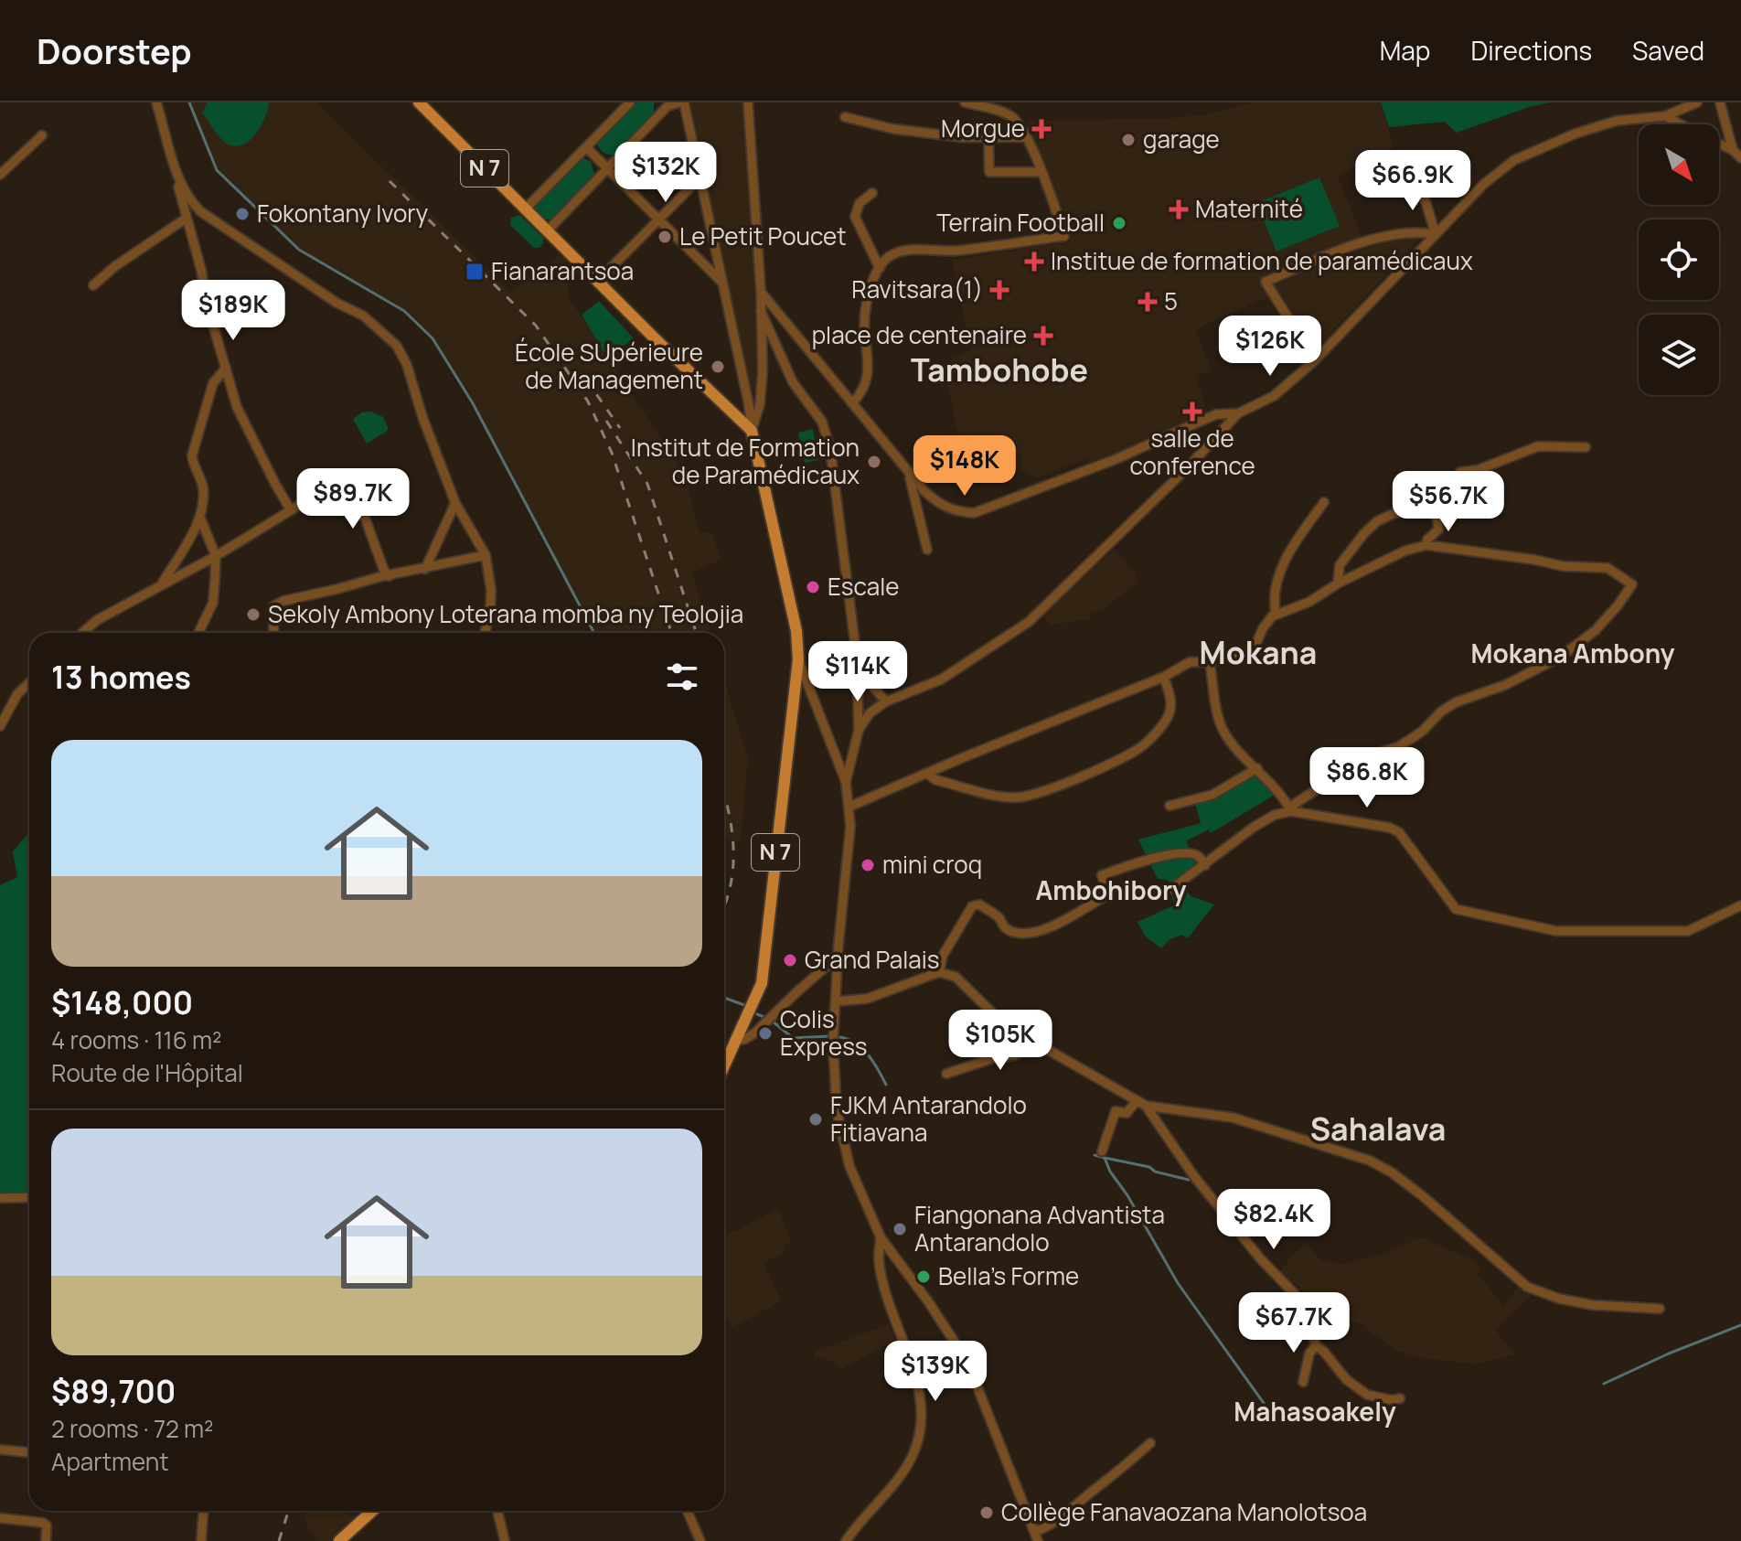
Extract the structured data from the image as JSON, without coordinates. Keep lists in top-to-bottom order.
{
  "streets": {
    "main road": ["N 7"]
  },
  "districts": [
    "Tambohobe",
    "Mokana",
    "Mokana Ambony",
    "Ambohibory",
    "Sahalava",
    "Mahasoakely"
  ],
  "places": {
    "health": [
      "Morgue",
      "Maternité",
      "Institue de formation de paramédicaux",
      "Ravitsara(1)",
      "5",
      "place de centenaire",
      "salle de conference"
    ],
    "other": [
      "garage",
      "Fokontany Ivory",
      "Terrain Football",
      "Le Petit Poucet",
      "École SUpérieure de Management",
      "Institut de Formation de Paramédicaux",
      "Escale",
      "Sekoly Ambony Loterana momba ny Teolojia",
      "mini croq",
      "Grand Palais",
      "Colis Express",
      "FJKM Antarandolo Fitiavana",
      "Fiangonana Advantista Antarandolo",
      "Bella's Forme",
      "Collège Fanavaozana Manolotsoa"
    ],
    "transit": ["Fianarantsoa"]
  },
  "north": "bottom right",
  "page": {
    "header": "Doorstep",
    "nav": ["Map", "Directions", "Saved"],
    "price": [
      "$132K",
      "$66.9K",
      "$189K",
      "$126K",
      "$148K",
      "$89.7K",
      "$56.7K",
      "$114K",
      "$86.8K",
      "$105K",
      "$82.4K",
      "$67.7K",
      "$139K"
    ],
    "heading": "13 homes",
    "list": [
      {
        "name": "$148,000",
        "note": "4 rooms · 116 m² · Route de l'Hôpital"
      },
      {
        "name": "$89,700",
        "note": "2 rooms · 72 m² · Apartment"
      }
    ]
  }
}
